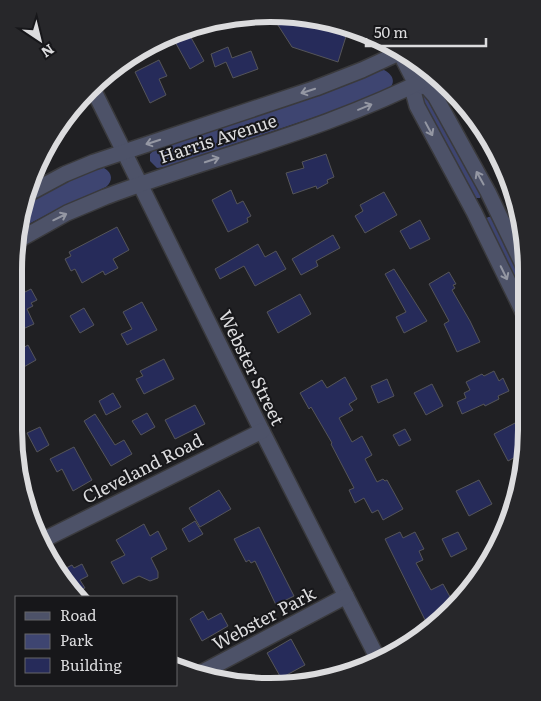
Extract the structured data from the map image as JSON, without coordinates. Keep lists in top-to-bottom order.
{
  "streets": {
    "street": [
      "Harris Avenue",
      "Webster Street",
      "Cleveland Road",
      "Webster Park"
    ]
  },
  "crossings": [
    ["Harris Avenue", "Webster Street"],
    ["Webster Street", "Cleveland Road"],
    ["Webster Street", "Webster Park"]
  ],
  "legend": ["Road", "Park", "Building"],
  "scale_bar": "50 m",
  "north": "bottom right"
}
